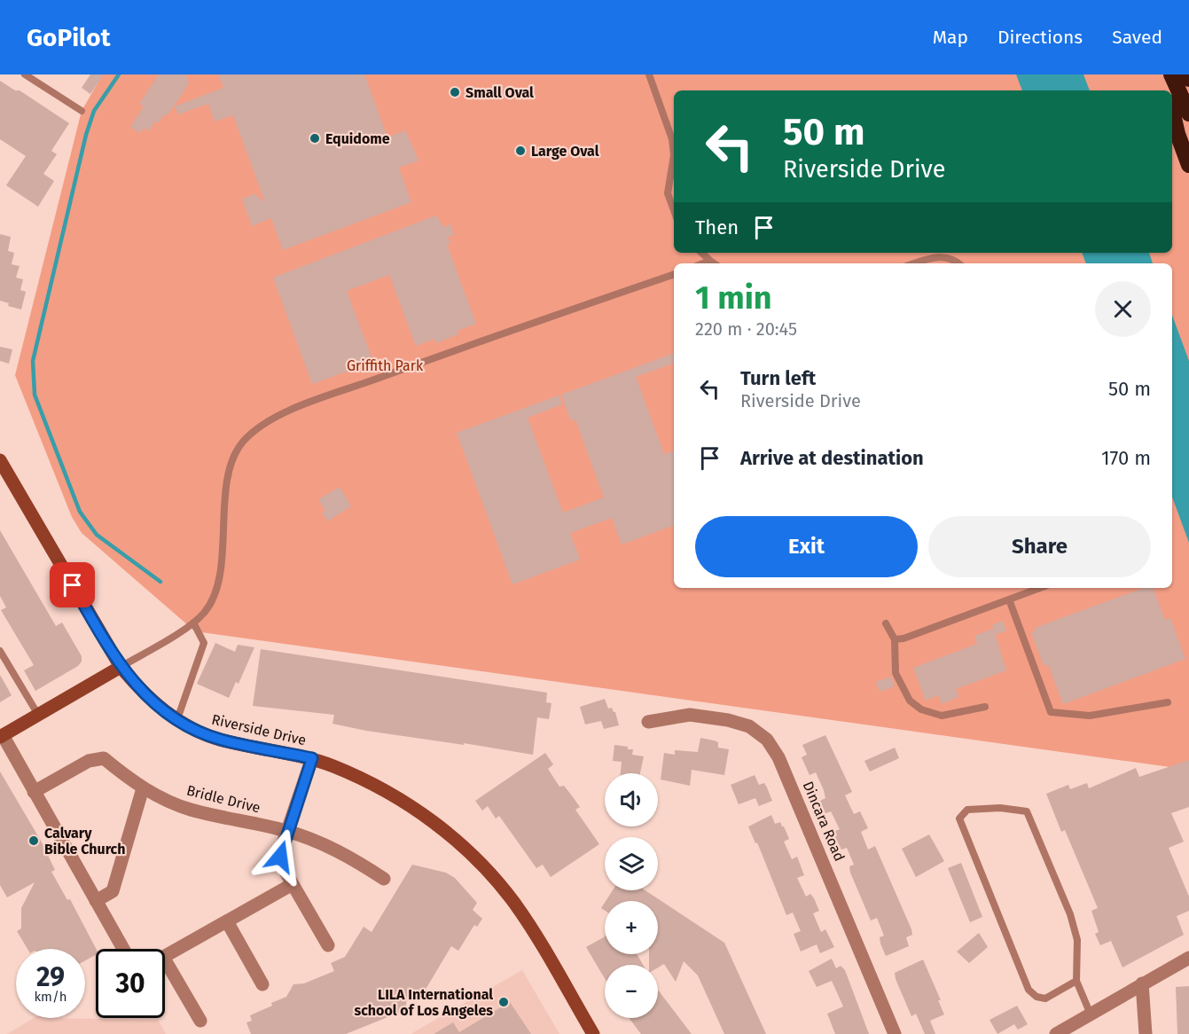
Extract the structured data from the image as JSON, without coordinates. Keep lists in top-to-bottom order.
{
  "streets": {
    "main road": ["Riverside Drive"],
    "street": ["Bridle Drive", "Dincara Road"]
  },
  "parks": ["Griffith Park"],
  "places": [
    "Small Oval",
    "Equidome",
    "Large Oval",
    "Calvary Bible Church",
    "LILA International school of Los Angeles"
  ],
  "page": {
    "header": "GoPilot",
    "nav": ["Map", "Directions", "Saved"],
    "turn": ["50 m", "Riverside Drive"],
    "then": "Then",
    "heading": ["1 min", "220 m · 20:45"],
    "list": [
      {
        "name": "Turn left",
        "note": "Riverside Drive",
        "value": "50 m"
      },
      {
        "name": "Arrive at destination",
        "value": "170 m"
      }
    ],
    "buttons": ["Exit", "Share"],
    "map_buttons": ["+", "−"],
    "speed": "29 km/h",
    "limit": "30"
  }
}
